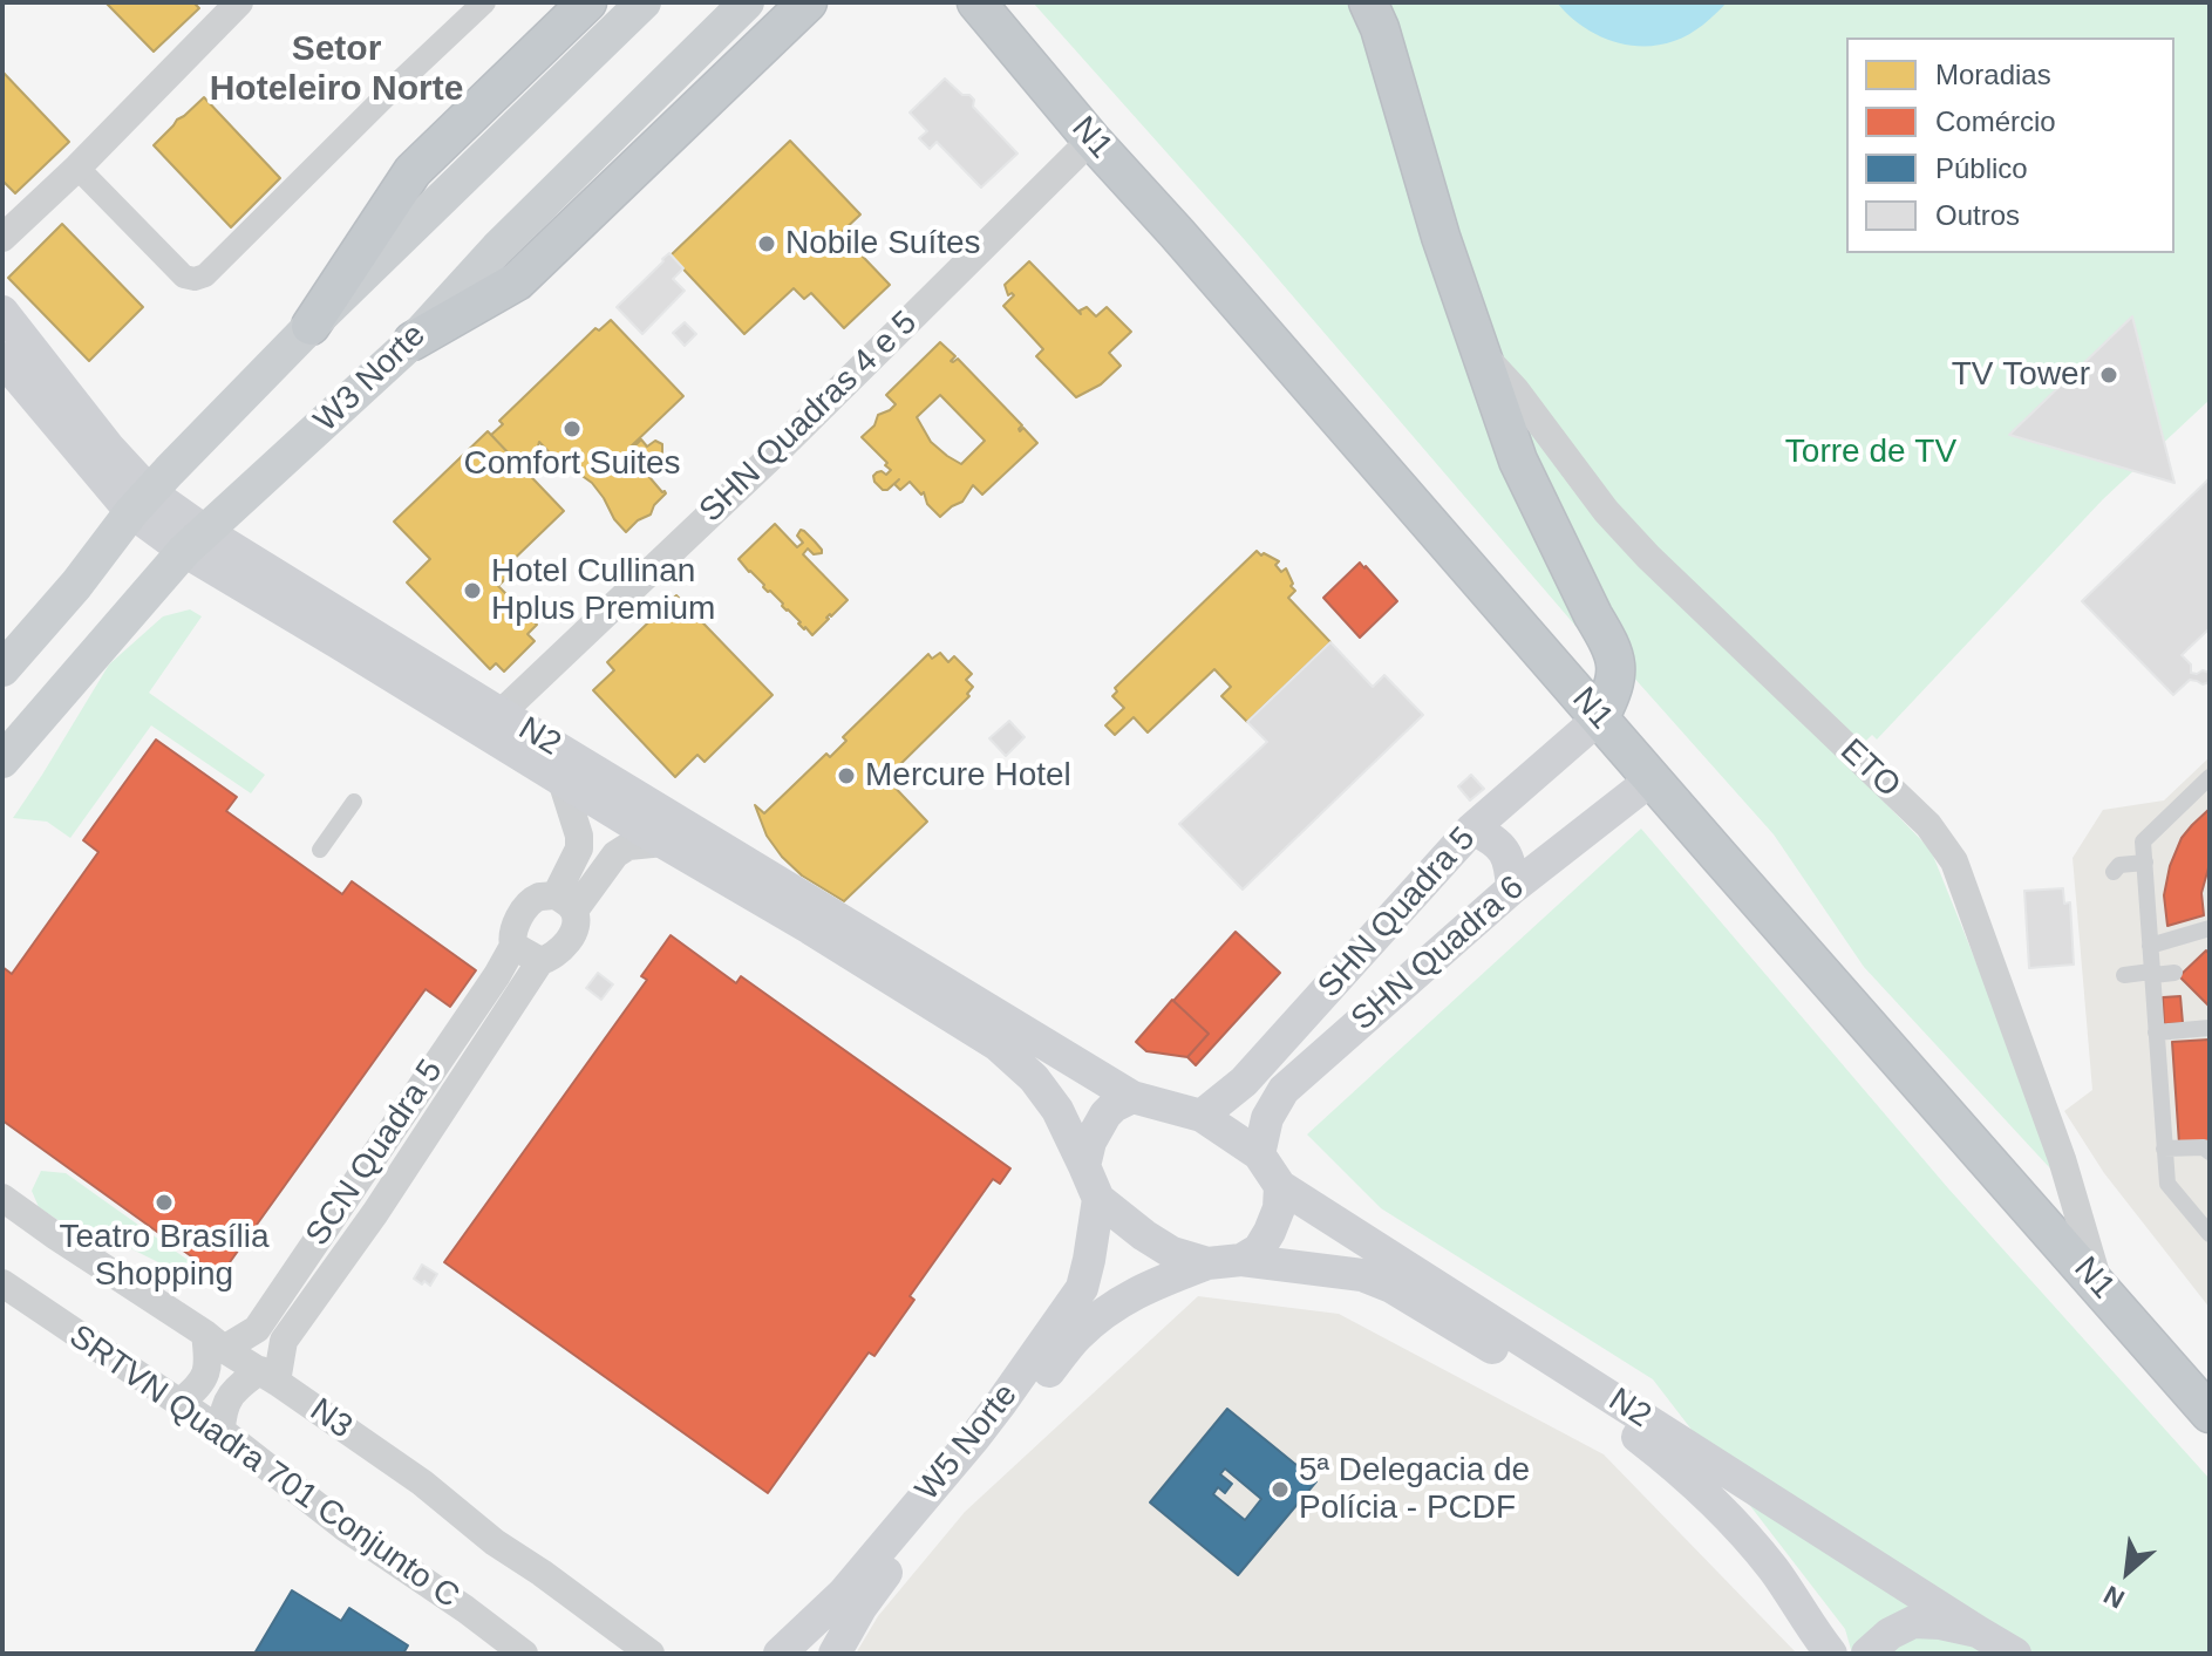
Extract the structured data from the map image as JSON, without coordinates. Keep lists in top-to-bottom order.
{
  "streets": {
    "highway": ["N1"],
    "main road": [
      "W3 Norte",
      "N2",
      "SHN Quadra 5",
      "SHN Quadra 6",
      "W5 Norte"
    ],
    "street": [
      "SHN Quadras 4 e 5",
      "ETO",
      "SCN Quadra 5",
      "N3",
      "SRTVN Quadra 701 Conjunto C"
    ]
  },
  "crossings": [
    ["N1", "SHN Quadras 4 e 5"],
    ["N1", "ETO"],
    ["N1", "SHN Quadra 5"],
    ["N1", "SHN Quadra 6"],
    ["W3 Norte", "N2"],
    ["SHN Quadras 4 e 5", "N2"],
    ["N2", "SHN Quadra 5"],
    ["N2", "SHN Quadra 6"],
    ["N2", "W5 Norte"],
    ["SHN Quadra 5", "SHN Quadra 6"],
    ["SHN Quadra 5", "W5 Norte"],
    ["SHN Quadra 6", "W5 Norte"],
    ["SCN Quadra 5", "N3"]
  ],
  "districts": ["Setor Hoteleiro Norte"],
  "parks": ["Torre de TV"],
  "places": [
    "Nobile Suítes",
    "TV Tower",
    "Comfort Suites",
    "Hotel Cullinan Hplus Premium",
    "Mercure Hotel",
    "Teatro Brasília Shopping",
    "5ª Delegacia de Polícia - PCDF"
  ],
  "legend": [
    "Moradias",
    "Comércio",
    "Público",
    "Outros"
  ],
  "north": "bottom left"
}
